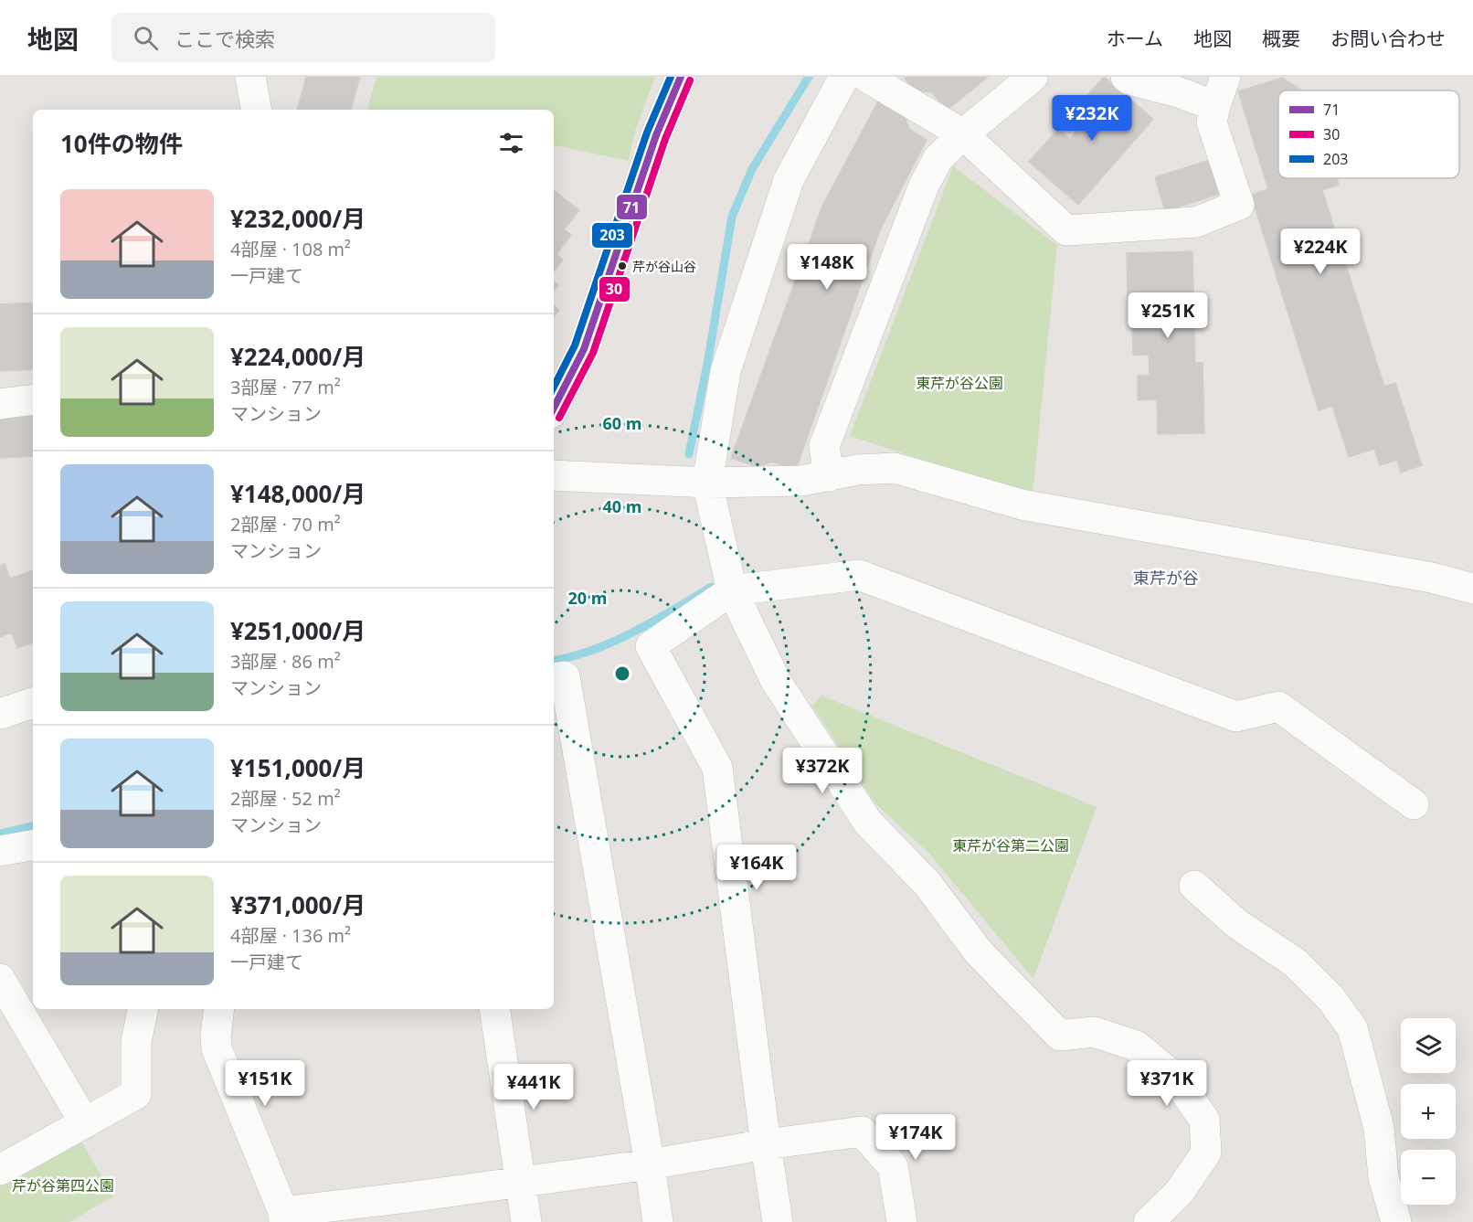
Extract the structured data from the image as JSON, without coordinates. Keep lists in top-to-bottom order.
{
  "districts": ["東芹が谷"],
  "parks": ["東芹が谷公園", "東芹が谷第二公園", "芹が谷第四公園"],
  "places": ["芹が谷山谷"],
  "lines": ["transit line 71", "transit line 203", "transit line 30"],
  "legend": ["71", "30", "203"],
  "page": {
    "header": "地図",
    "search": "ここで検索",
    "nav": [
      "ホーム",
      "地図",
      "概要",
      "お問い合わせ"
    ],
    "price": [
      "¥232K",
      "¥224K",
      "¥148K",
      "¥251K",
      "¥372K",
      "¥164K",
      "¥151K",
      "¥371K",
      "¥441K",
      "¥174K"
    ],
    "heading": "10件の物件",
    "list": [
      {
        "name": "¥232,000/月",
        "note": "4部屋 · 108 m² · 一戸建て"
      },
      {
        "name": "¥224,000/月",
        "note": "3部屋 · 77 m² · マンション"
      },
      {
        "name": "¥148,000/月",
        "note": "2部屋 · 70 m² · マンション"
      },
      {
        "name": "¥251,000/月",
        "note": "3部屋 · 86 m² · マンション"
      },
      {
        "name": "¥151,000/月",
        "note": "2部屋 · 52 m² · マンション"
      },
      {
        "name": "¥371,000/月",
        "note": "4部屋 · 136 m² · 一戸建て"
      }
    ],
    "map_buttons": ["+", "−"]
  },
  "rings": ["60 m", "40 m", "20 m"]
}
